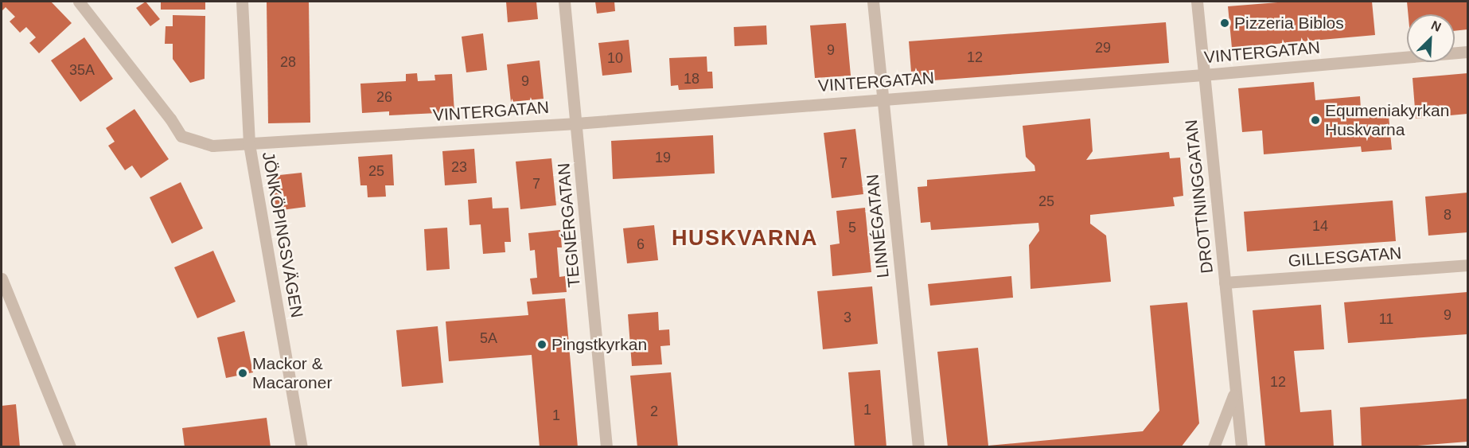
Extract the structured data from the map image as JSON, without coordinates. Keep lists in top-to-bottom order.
{
  "streets": {
    "street": [
      "VINTERGATAN",
      "DROTTNINGGATAN",
      "TEGNÉRGATAN",
      "LINNÉGATAN",
      "JÖNKÖPINGSVÄGEN",
      "GILLESGATAN"
    ]
  },
  "crossings": [
    ["VINTERGATAN", "DROTTNINGGATAN"],
    ["VINTERGATAN", "TEGNÉRGATAN"],
    ["VINTERGATAN", "LINNÉGATAN"],
    ["VINTERGATAN", "JÖNKÖPINGSVÄGEN"],
    ["DROTTNINGGATAN", "GILLESGATAN"]
  ],
  "districts": ["HUSKVARNA"],
  "places": [
    "Pizzeria Biblos",
    "Equmeniakyrkan Huskvarna",
    "Pingstkyrkan",
    "Mackor & Macaroner"
  ],
  "house_numbers": [
    "29",
    "9",
    "12",
    "10",
    "28",
    "35A",
    "18",
    "9",
    "26",
    "19",
    "7",
    "23",
    "25",
    "7",
    "25",
    "8",
    "14",
    "5",
    "6",
    "9",
    "3",
    "11",
    "5A",
    "12",
    "1",
    "2",
    "1"
  ],
  "north": "top right"
}
